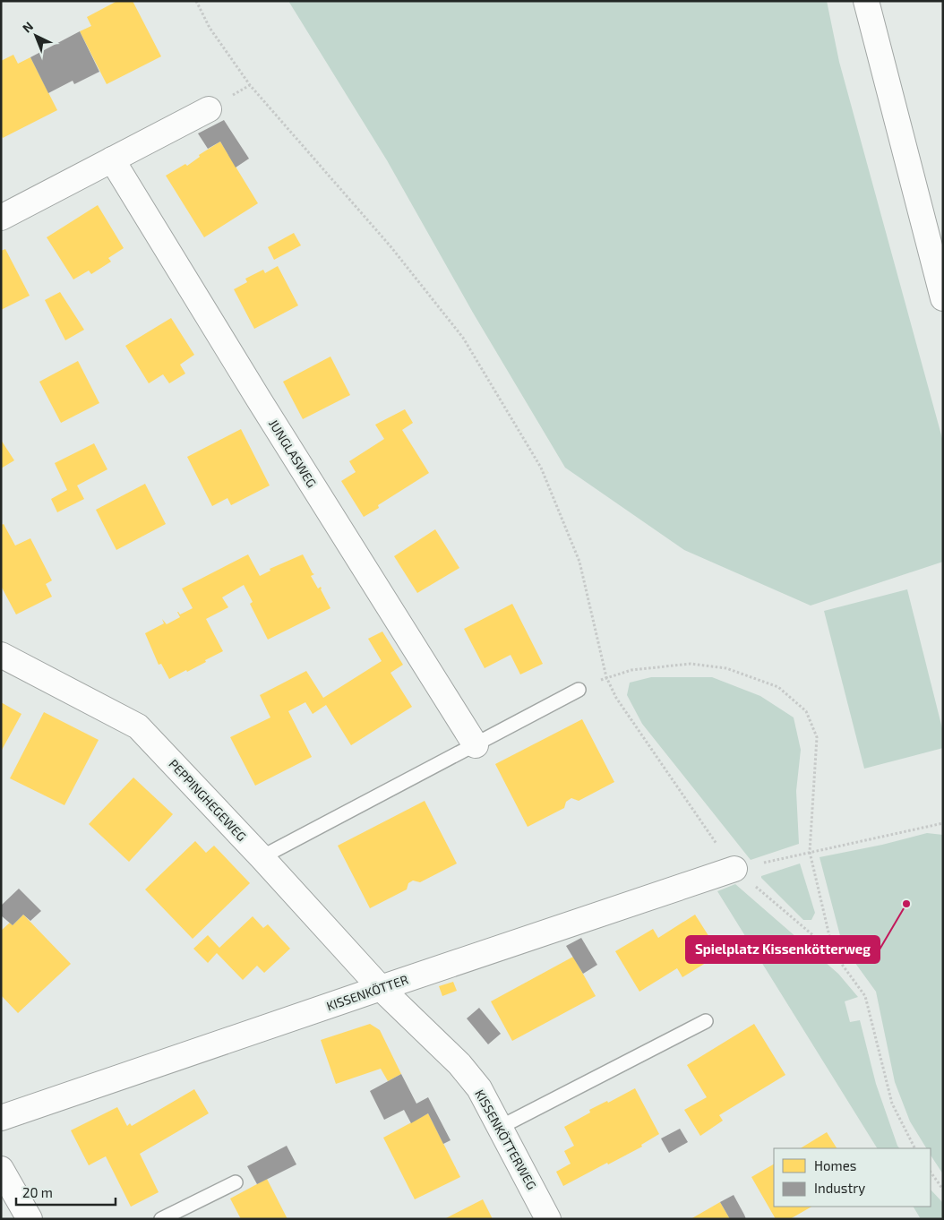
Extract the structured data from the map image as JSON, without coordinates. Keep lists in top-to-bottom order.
{
  "streets": {
    "street": [
      "JUNGLASWEG",
      "PEPPINGHEGEWEG",
      "KISSENKÖTTER",
      "KISSENKÖTTERWEG"
    ]
  },
  "crossings": [
    ["PEPPINGHEGEWEG", "KISSENKÖTTER"],
    ["PEPPINGHEGEWEG", "KISSENKÖTTERWEG"],
    ["KISSENKÖTTER", "KISSENKÖTTERWEG"]
  ],
  "places": ["Spielplatz Kissenkötterweg"],
  "legend": ["Homes", "Industry"],
  "scale_bar": "20 m",
  "north": "top left"
}
